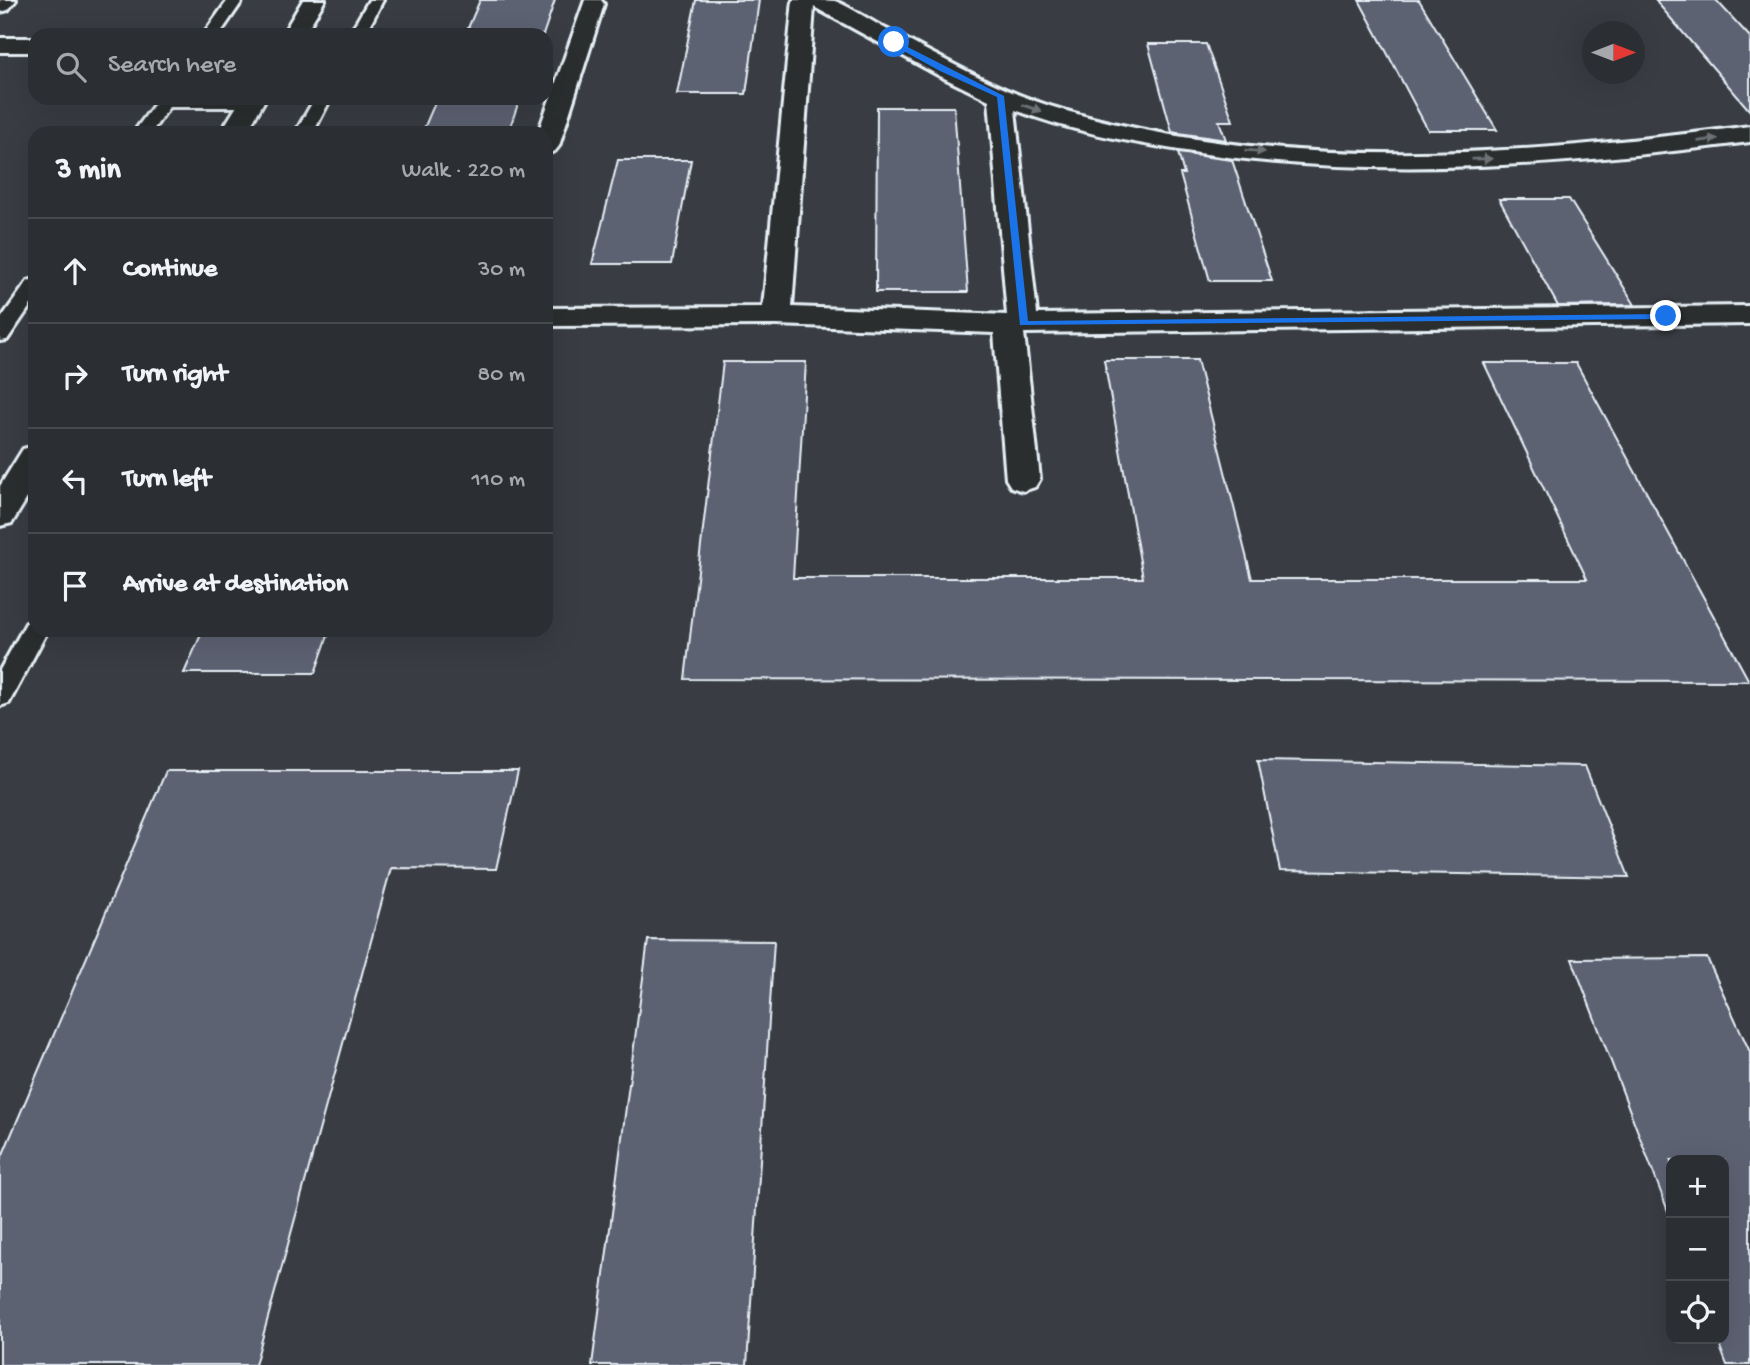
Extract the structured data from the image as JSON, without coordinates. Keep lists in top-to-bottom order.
{
  "north": "right",
  "page": {
    "search": "Search here",
    "heading": ["3 min", "Walk · 220 m"],
    "list": [
      ["Continue", "30 m"],
      ["Turn right", "80 m"],
      ["Turn left", "110 m"],
      "Arrive at destination"
    ],
    "map_buttons": ["+", "−"]
  }
}
